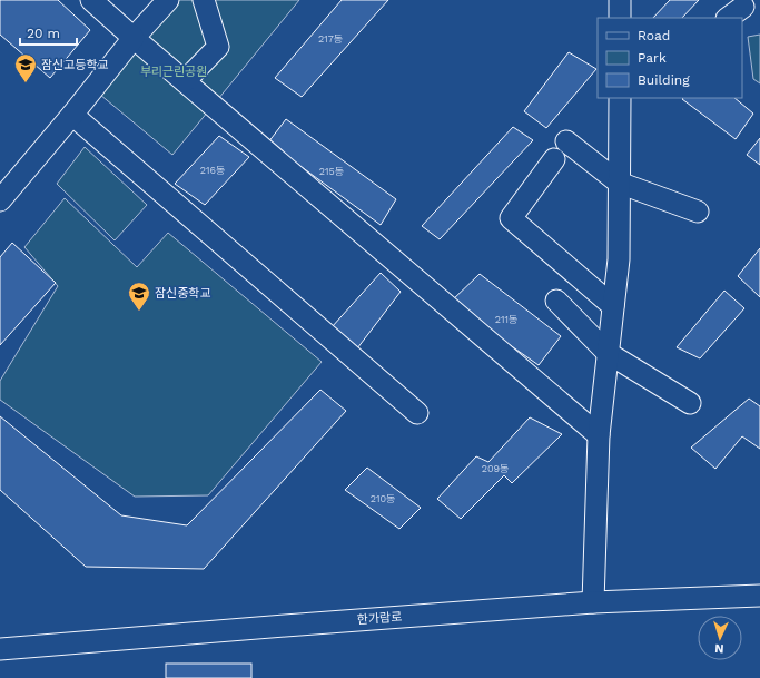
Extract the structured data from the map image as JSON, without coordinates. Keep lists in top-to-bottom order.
{
  "streets": {
    "street": ["한가람로"]
  },
  "parks": ["부리근린공원"],
  "places": {
    "school or university": ["잠신고등학교", "잠신중학교"]
  },
  "house_numbers": [
    "217동",
    "216동",
    "215동",
    "211동",
    "209동",
    "210동"
  ],
  "legend": ["Road", "Park", "Building"],
  "scale_bar": "20 m",
  "north": "bottom"
}
